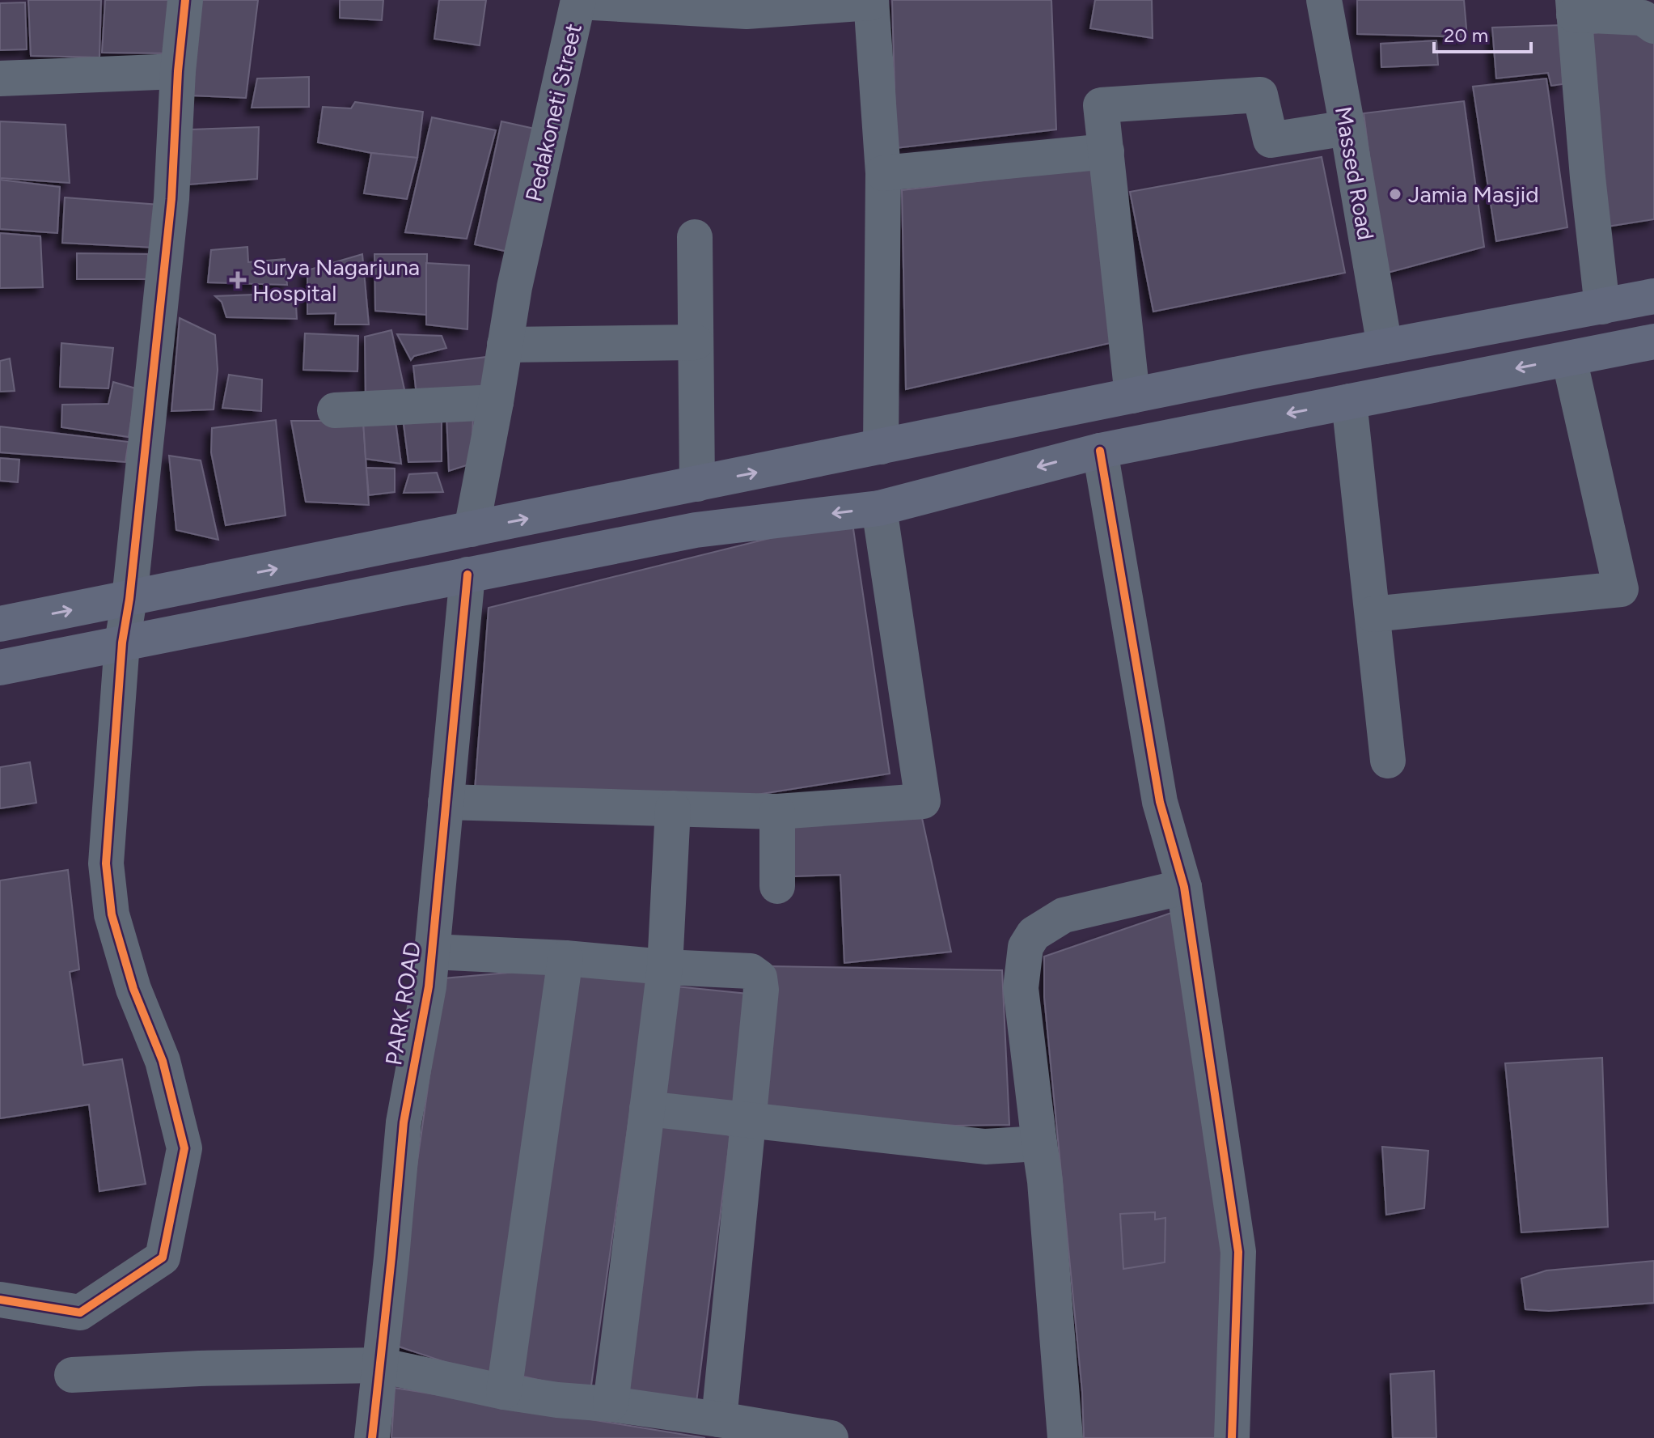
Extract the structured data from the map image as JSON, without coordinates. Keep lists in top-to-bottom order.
{
  "streets": {
    "street": ["Pedakoneti Street", "Massed Road", "PARK ROAD"]
  },
  "places": {
    "other": ["Jamia Masjid"],
    "health": ["Surya Nagarjuna Hospital"]
  },
  "scale_bar": "20 m"
}
